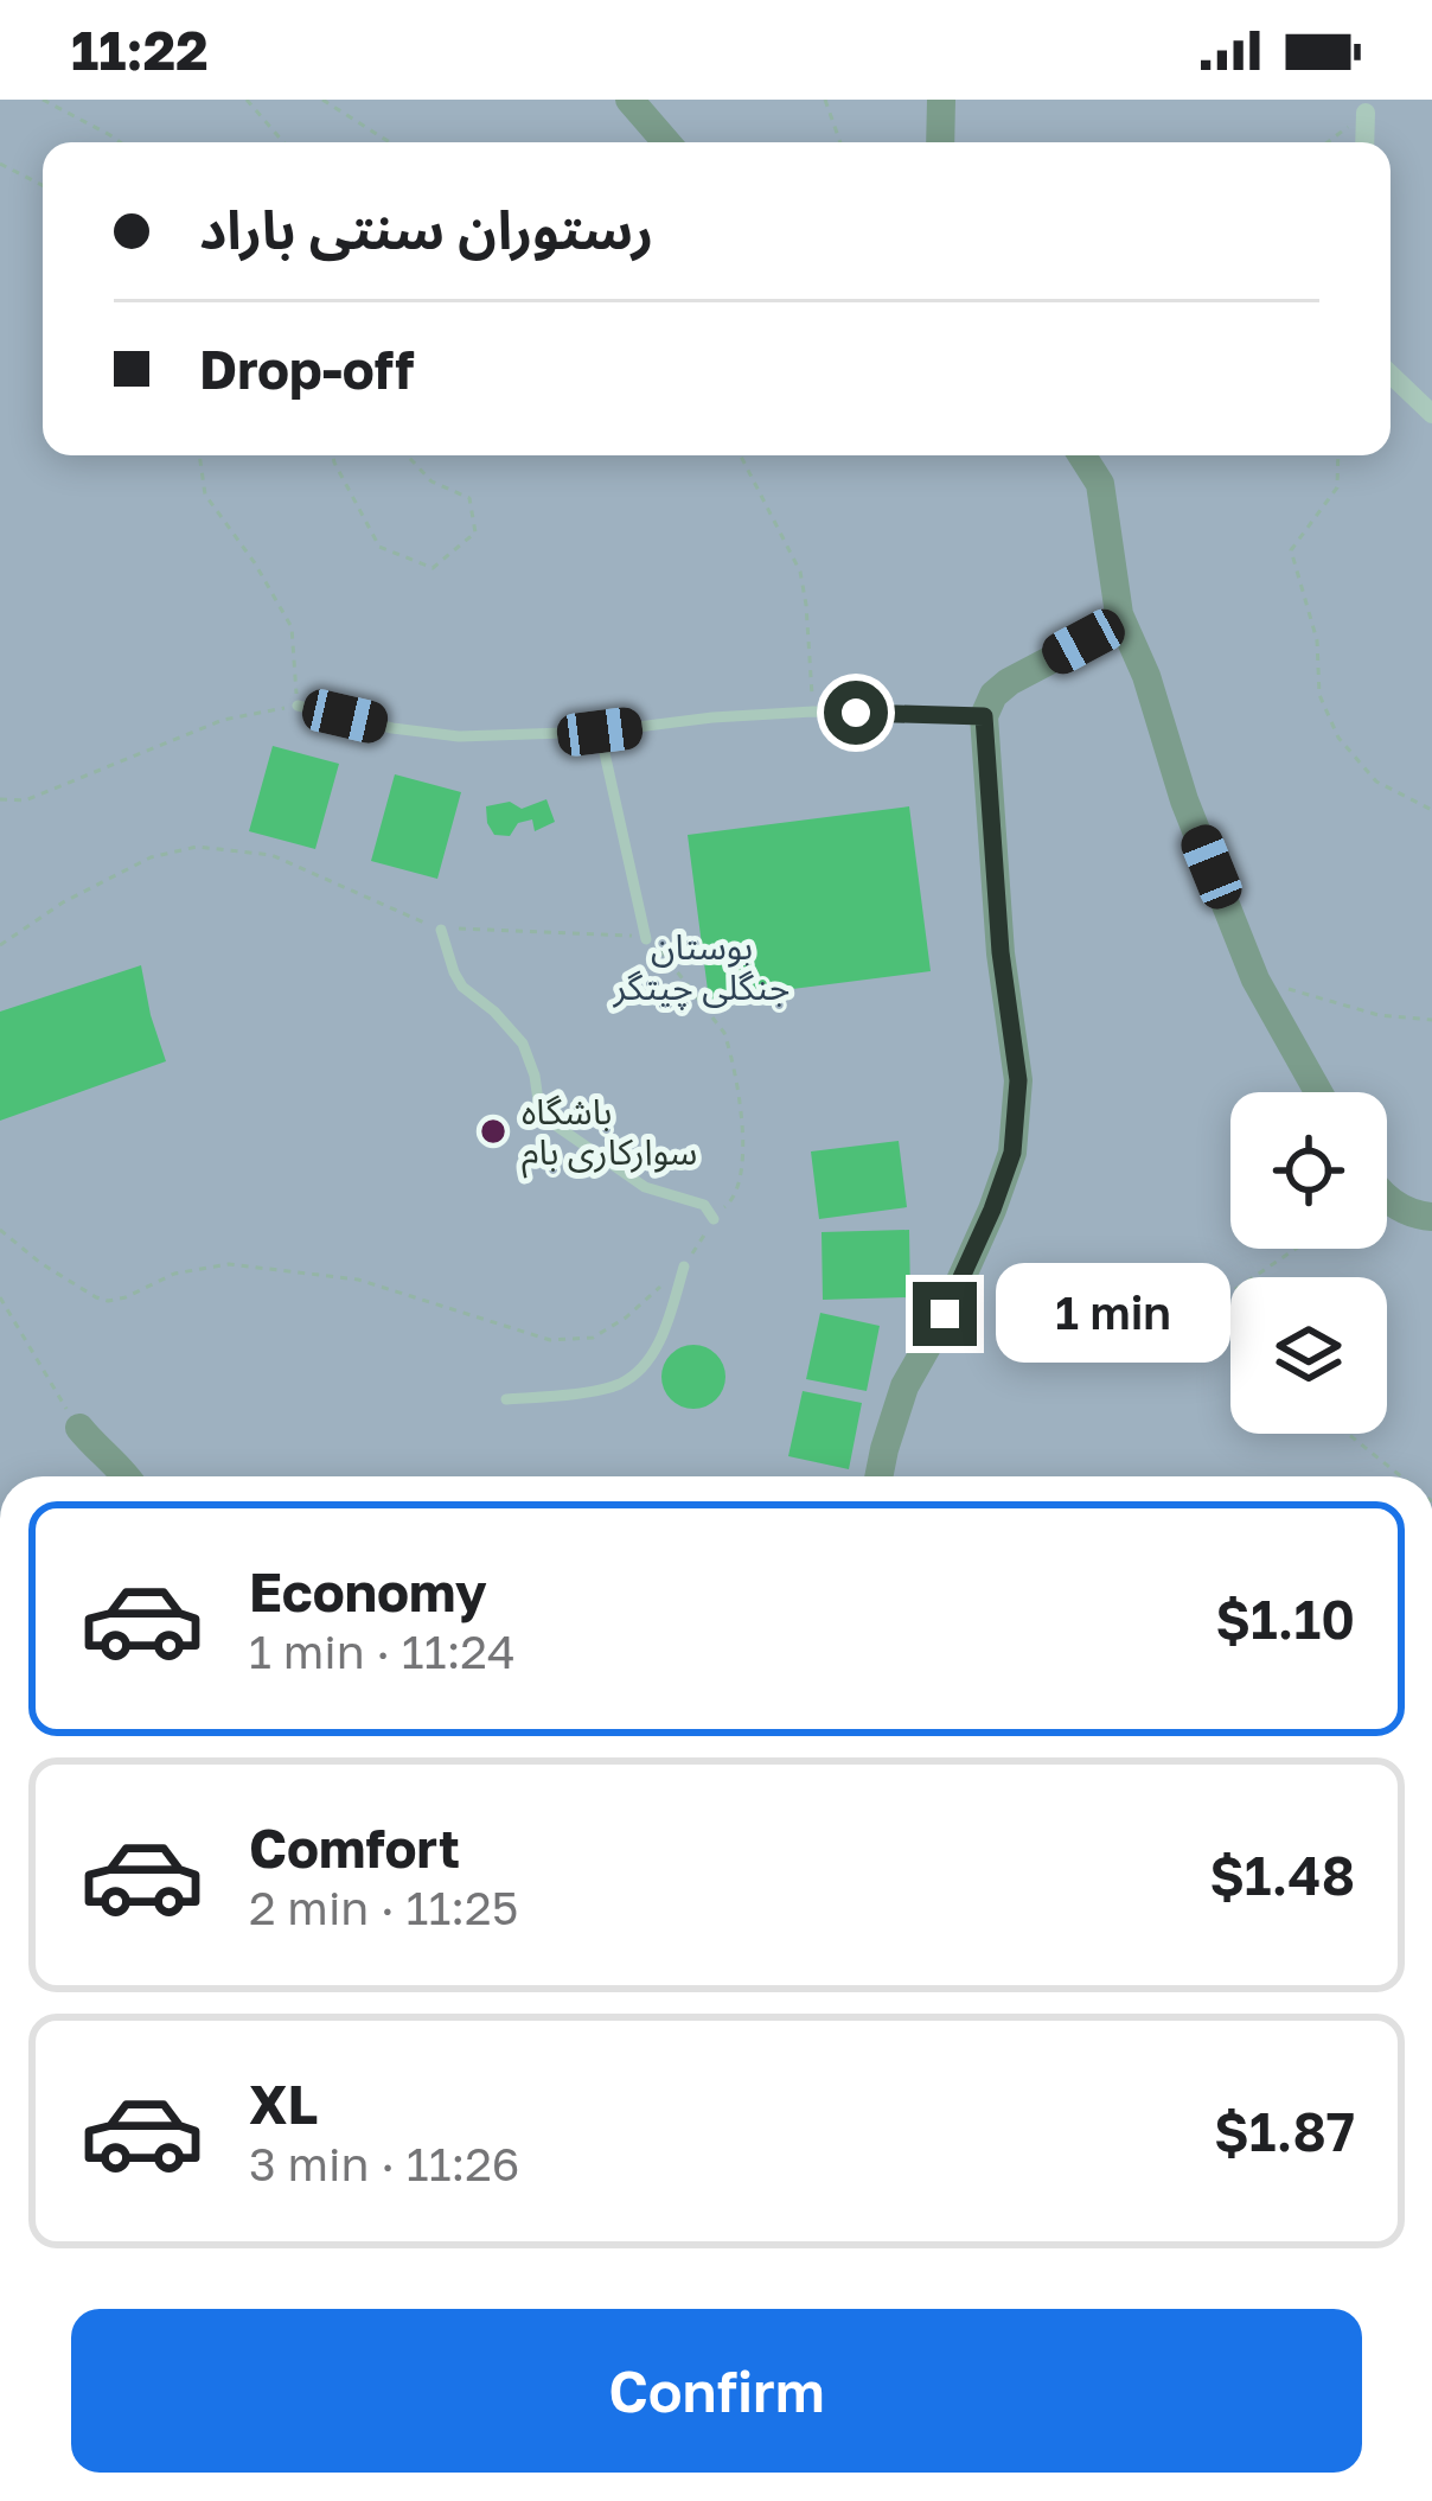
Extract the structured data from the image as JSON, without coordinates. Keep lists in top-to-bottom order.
{
  "parks": ["بوستان جنگلی چیتگر"],
  "places": ["باشگاه سوارکاری بام"],
  "page": {
    "status": "11:22",
    "banner": ["رستوران سنتی باراد", "Drop-off"],
    "bubble": "1 min",
    "list": [
      {
        "name": "Economy",
        "note": "1 min · 11:24",
        "value": "$1.10"
      },
      {
        "name": "Comfort",
        "note": "2 min · 11:25",
        "value": "$1.48"
      },
      {
        "name": "XL",
        "note": "3 min · 11:26",
        "value": "$1.87"
      }
    ],
    "buttons": "Confirm"
  }
}
